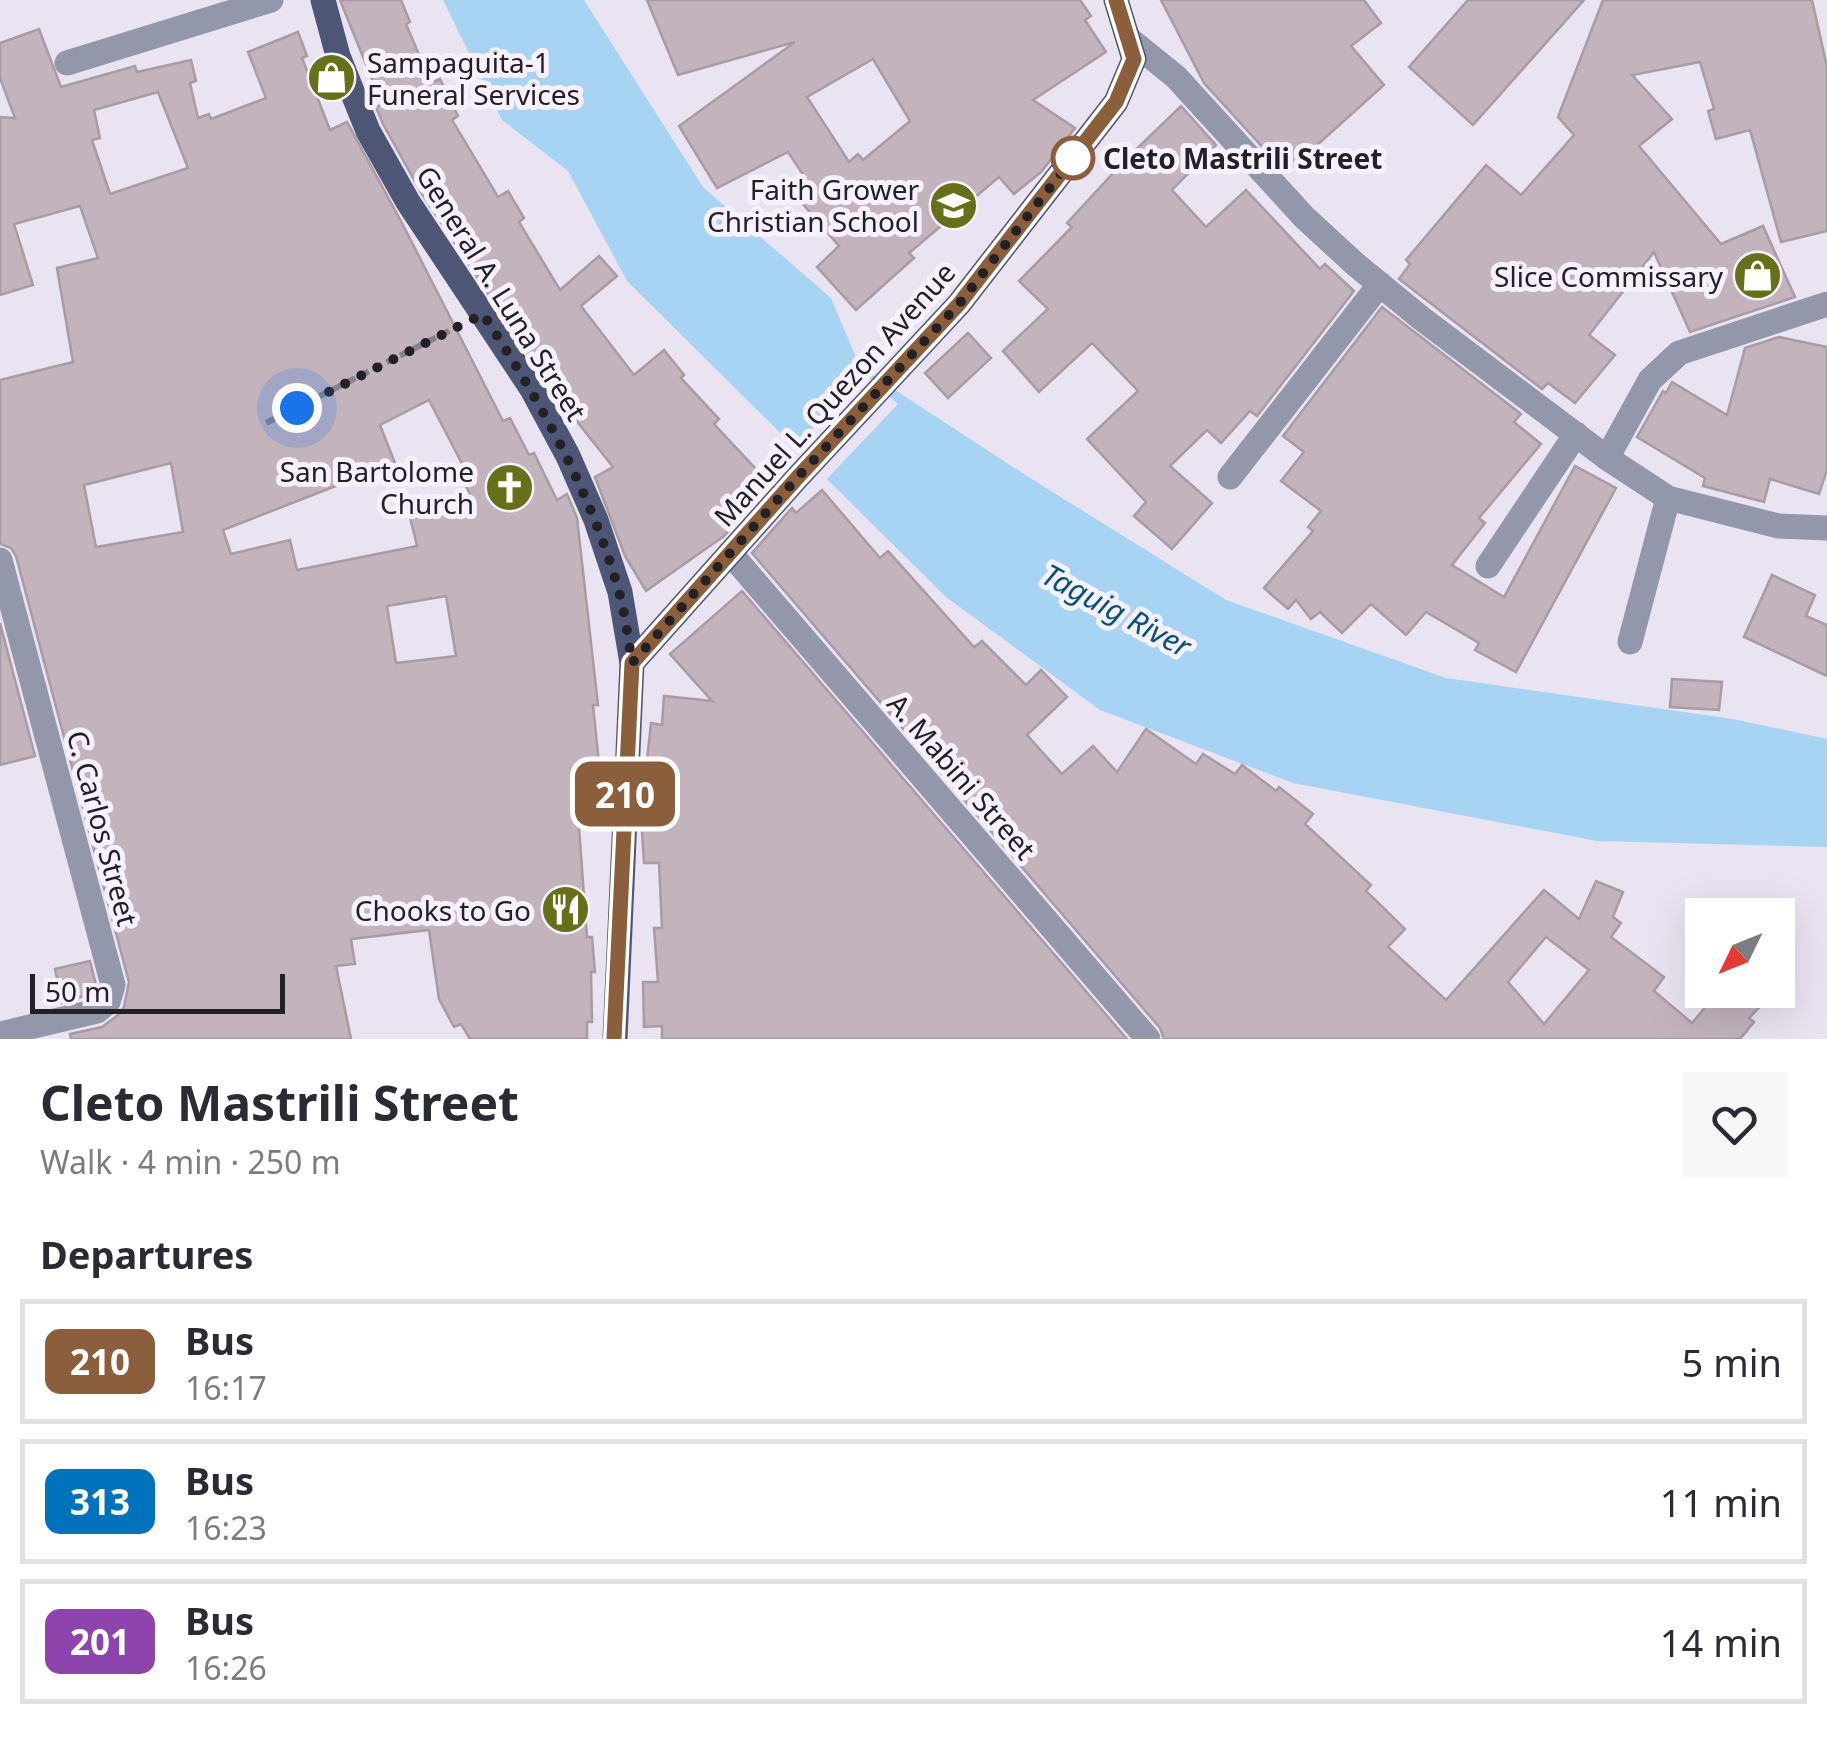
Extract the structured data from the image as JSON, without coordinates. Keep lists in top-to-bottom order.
{
  "streets": {
    "main road": ["General A. Luna Street", "Manuel L. Quezon Avenue"],
    "street": ["A. Mabini Street", "C. Carlos Street"]
  },
  "crossings": [
    ["General A. Luna Street", "Manuel L. Quezon Avenue"],
    ["Manuel L. Quezon Avenue", "A. Mabini Street"]
  ],
  "water": ["Taguig River"],
  "places": {
    "shop": ["Sampaguita-1 Funeral Services", "Slice Commissary"],
    "other": ["Cleto Mastrili Street"],
    "school or university": ["Faith Grower Christian School"],
    "church": ["San Bartolome Church"],
    "restaurant": ["Chooks to Go"]
  },
  "lines": ["bus line 210"],
  "scale_bar": "50 m",
  "north": "bottom left",
  "page": {
    "on_map": "210",
    "scale": "50 m",
    "heading": [
      ["Cleto Mastrili Street", "Walk · 4 min · 250 m"],
      "Departures"
    ],
    "list": [
      {
        "mark": "210",
        "name": "Bus",
        "note": "16:17",
        "value": "5 min"
      },
      {
        "mark": "313",
        "name": "Bus",
        "note": "16:23",
        "value": "11 min"
      },
      {
        "mark": "201",
        "name": "Bus",
        "note": "16:26",
        "value": "14 min"
      }
    ]
  }
}
